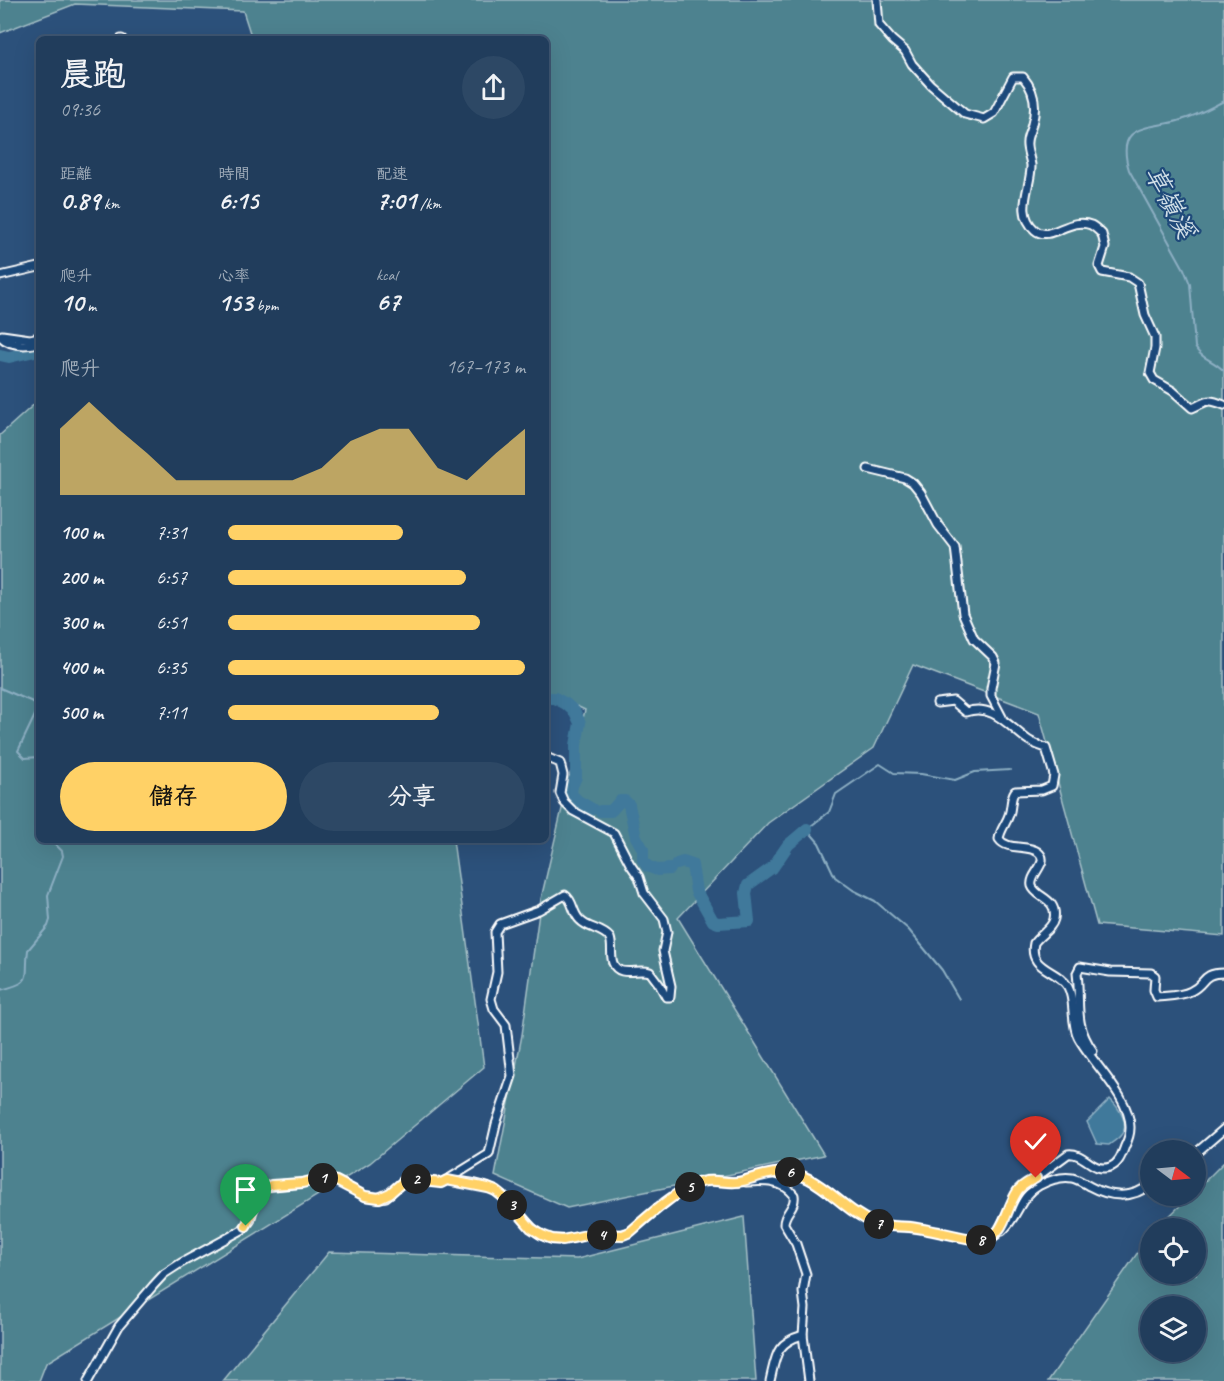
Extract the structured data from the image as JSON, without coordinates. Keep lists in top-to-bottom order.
{
  "water": ["草嶺溪"],
  "north": "right",
  "page": {
    "heading": ["晨跑", "09:36"],
    "stats": [
      ["距離", "0.89 km"],
      ["時間", "6:15"],
      ["配速", "7:01 /km"],
      ["爬升", "10 m"],
      ["心率", "153 bpm"],
      ["kcal", "67"]
    ],
    "chart": ["爬升", "167–173 m"],
    "list": [
      {
        "name": "100 m",
        "note": "7:31"
      },
      {
        "name": "200 m",
        "note": "6:57"
      },
      {
        "name": "300 m",
        "note": "6:51"
      },
      {
        "name": "400 m",
        "note": "6:35"
      },
      {
        "name": "500 m",
        "note": "7:11"
      }
    ],
    "buttons": ["儲存", "分享"],
    "pins": [
      "6",
      "1",
      "2",
      "5",
      "3",
      "7",
      "4",
      "8"
    ]
  }
}
